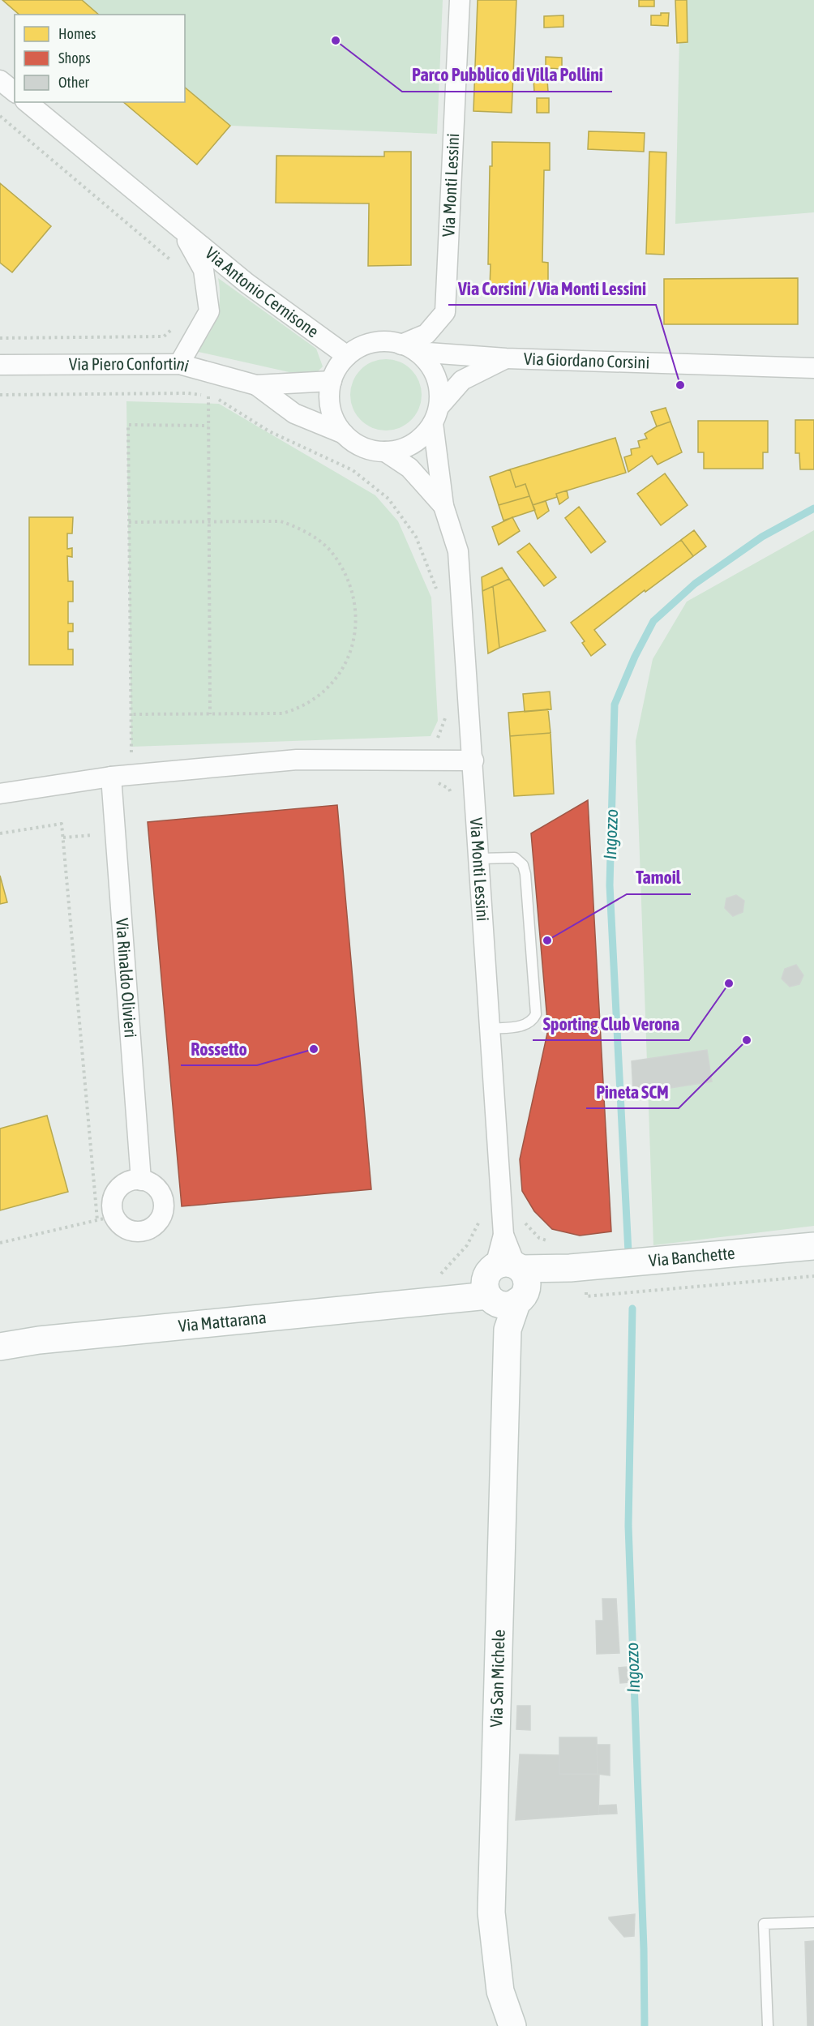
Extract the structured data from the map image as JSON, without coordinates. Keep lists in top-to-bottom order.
{
  "streets": {
    "street": [
      "Via Monti Lessini",
      "Via Antonio Cernisone",
      "Via Giordano Corsini",
      "Via Piero Confortini",
      "Via Rinaldo Olivieri",
      "Via Banchette",
      "Via Mattarana",
      "Via San Michele"
    ]
  },
  "crossings": [
    ["Via Monti Lessini", "Via Antonio Cernisone"],
    ["Via Monti Lessini", "Via Giordano Corsini"],
    ["Via Monti Lessini", "Via Piero Confortini"],
    ["Via Monti Lessini", "Via Banchette"],
    ["Via Monti Lessini", "Via Mattarana"],
    ["Via Monti Lessini", "Via San Michele"],
    ["Via Antonio Cernisone", "Via Giordano Corsini"],
    ["Via Antonio Cernisone", "Via Piero Confortini"],
    ["Via Giordano Corsini", "Via Piero Confortini"],
    ["Via Banchette", "Via Mattarana"],
    ["Via Banchette", "Via San Michele"],
    ["Via Mattarana", "Via San Michele"]
  ],
  "water": ["Ingozzo"],
  "places": [
    "Parco Pubblico di Villa Pollini",
    "Via Corsini / Via Monti Lessini",
    "Tamoil",
    "Sporting Club Verona",
    "Pineta SCM",
    "Rossetto"
  ],
  "legend": ["Homes", "Shops", "Other"]
}
